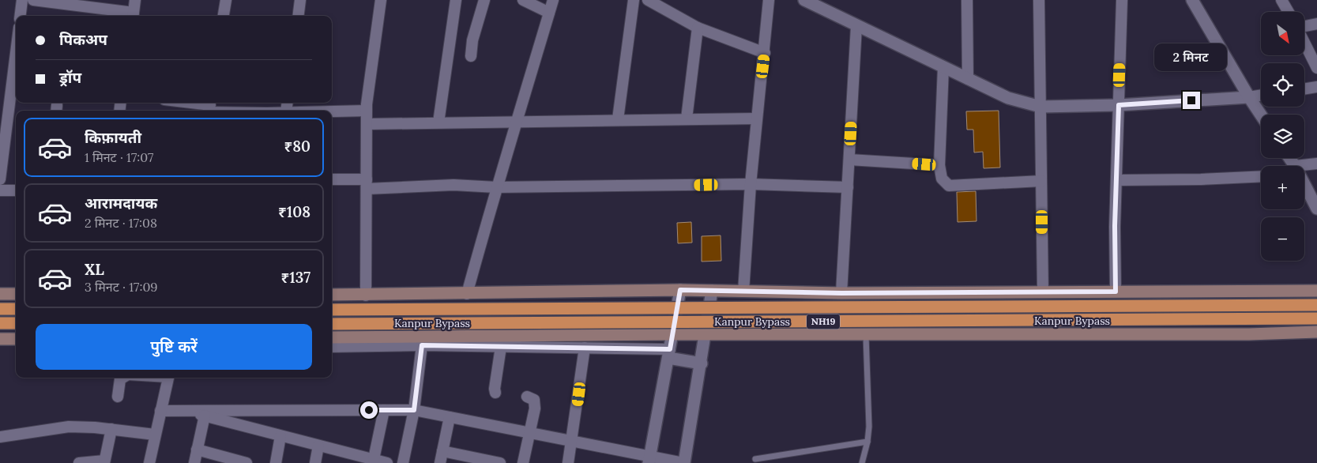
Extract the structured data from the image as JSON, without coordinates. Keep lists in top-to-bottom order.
{
  "streets": {
    "highway": ["Kanpur Bypass", "NH19"]
  },
  "north": "bottom right",
  "page": {
    "map_buttons": ["+", "−"],
    "banner": ["पिकअप", "ड्रॉप"],
    "bubble": "2 मिनट",
    "list": [
      {
        "name": "किफ़ायती",
        "note": "1 मिनट · 17:07",
        "value": "₹80"
      },
      {
        "name": "आरामदायक",
        "note": "2 मिनट · 17:08",
        "value": "₹108"
      },
      {
        "name": "XL",
        "note": "3 मिनट · 17:09",
        "value": "₹137"
      }
    ],
    "buttons": "पुष्टि करें"
  }
}
